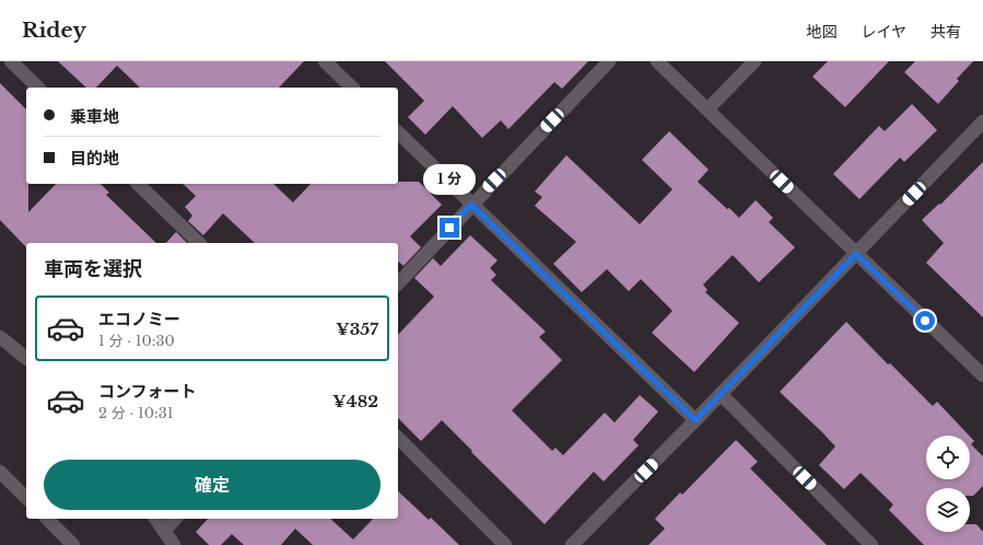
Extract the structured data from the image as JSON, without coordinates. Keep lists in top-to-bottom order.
{
  "page": {
    "header": "Ridey",
    "nav": ["地図", "レイヤ", "共有"],
    "banner": ["乗車地", "目的地"],
    "bubble": "1 分",
    "heading": "車両を選択",
    "list": [
      {
        "name": "エコノミー",
        "note": "1 分 · 10:30",
        "value": "¥357"
      },
      {
        "name": "コンフォート",
        "note": "2 分 · 10:31",
        "value": "¥482"
      }
    ],
    "buttons": "確定"
  }
}
